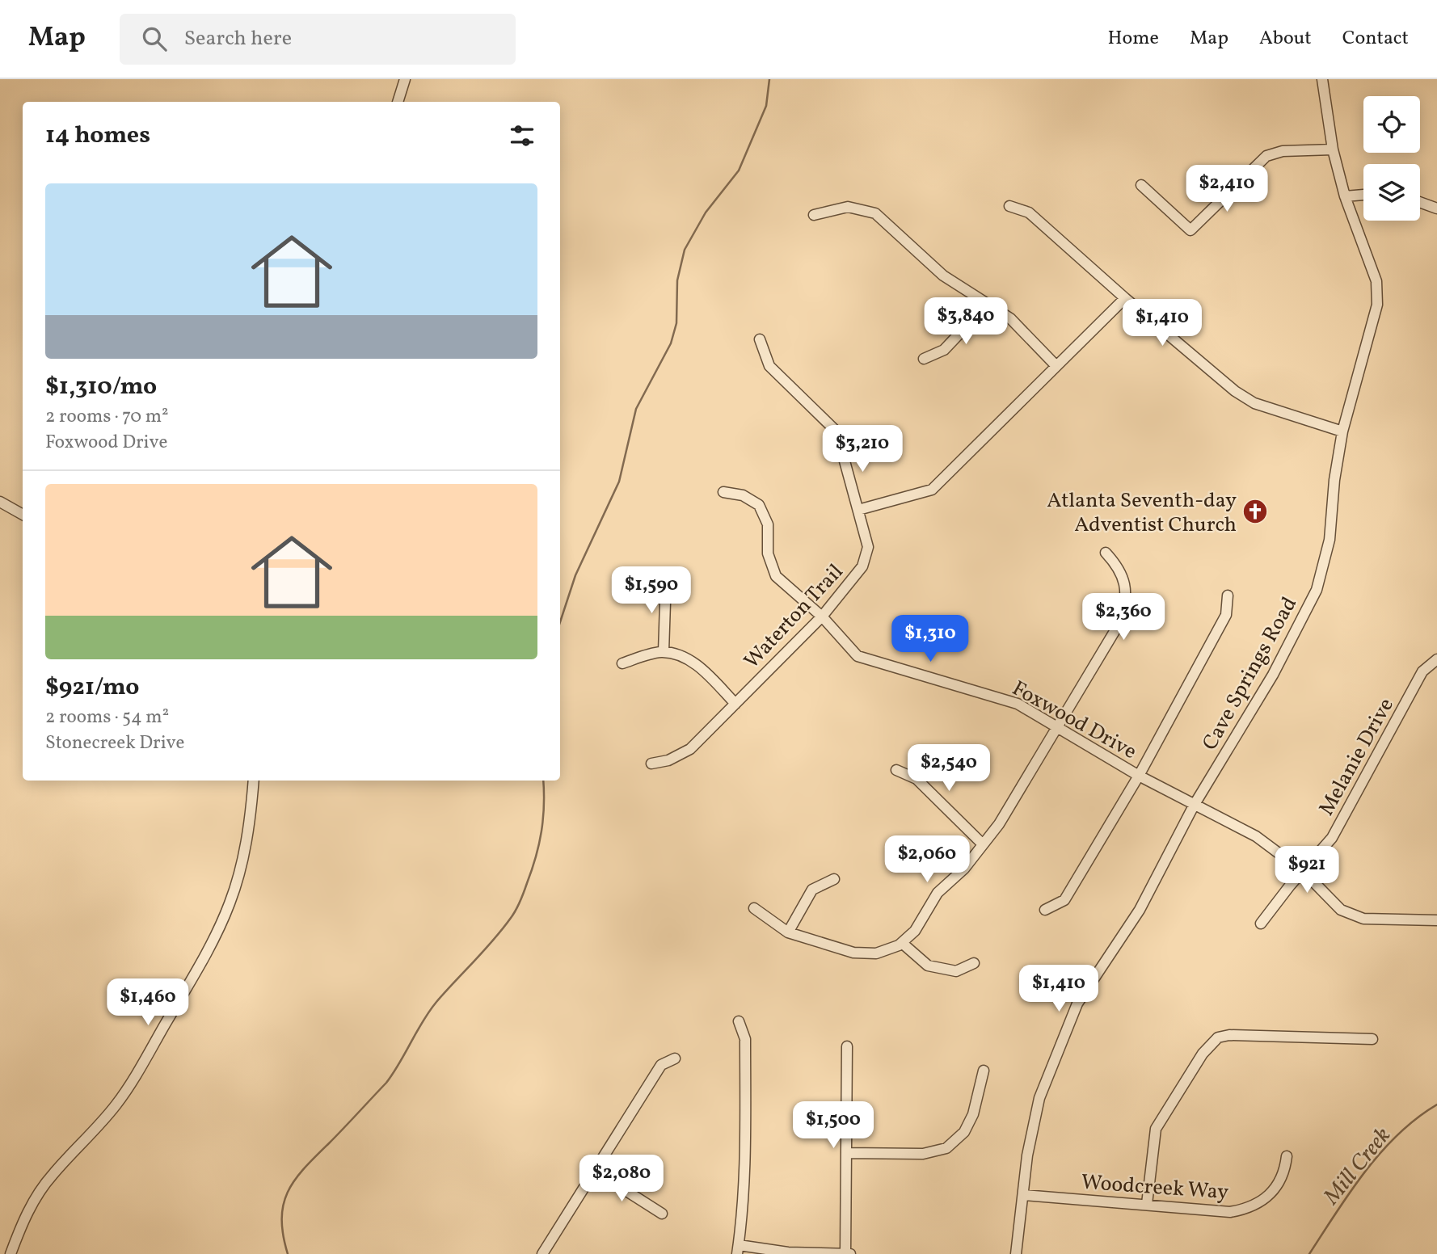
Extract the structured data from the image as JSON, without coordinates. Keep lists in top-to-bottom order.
{
  "streets": {
    "street": [
      "Waterton Trail",
      "Cave Springs Road",
      "Foxwood Drive",
      "Melanie Drive",
      "Woodcreek Way"
    ]
  },
  "crossings": [
    ["Waterton Trail", "Foxwood Drive"],
    ["Cave Springs Road", "Foxwood Drive"],
    ["Cave Springs Road", "Woodcreek Way"],
    ["Foxwood Drive", "Melanie Drive"]
  ],
  "water": ["Mill Creek"],
  "places": {
    "church": ["Atlanta Seventh-day Adventist Church"]
  },
  "page": {
    "header": "Map",
    "search": "Search here",
    "nav": [
      "Home",
      "Map",
      "About",
      "Contact"
    ],
    "heading": "14 homes",
    "price": [
      "$2,410",
      "$3,840",
      "$1,410",
      "$3,210",
      "$1,590",
      "$2,360",
      "$1,310",
      "$2,540",
      "$2,060",
      "$921",
      "$1,410",
      "$1,460",
      "$1,500",
      "$2,080"
    ],
    "list": [
      {
        "name": "$1,310/mo",
        "note": "2 rooms · 70 m² · Foxwood Drive"
      },
      {
        "name": "$921/mo",
        "note": "2 rooms · 54 m² · Stonecreek Drive"
      }
    ]
  }
}
